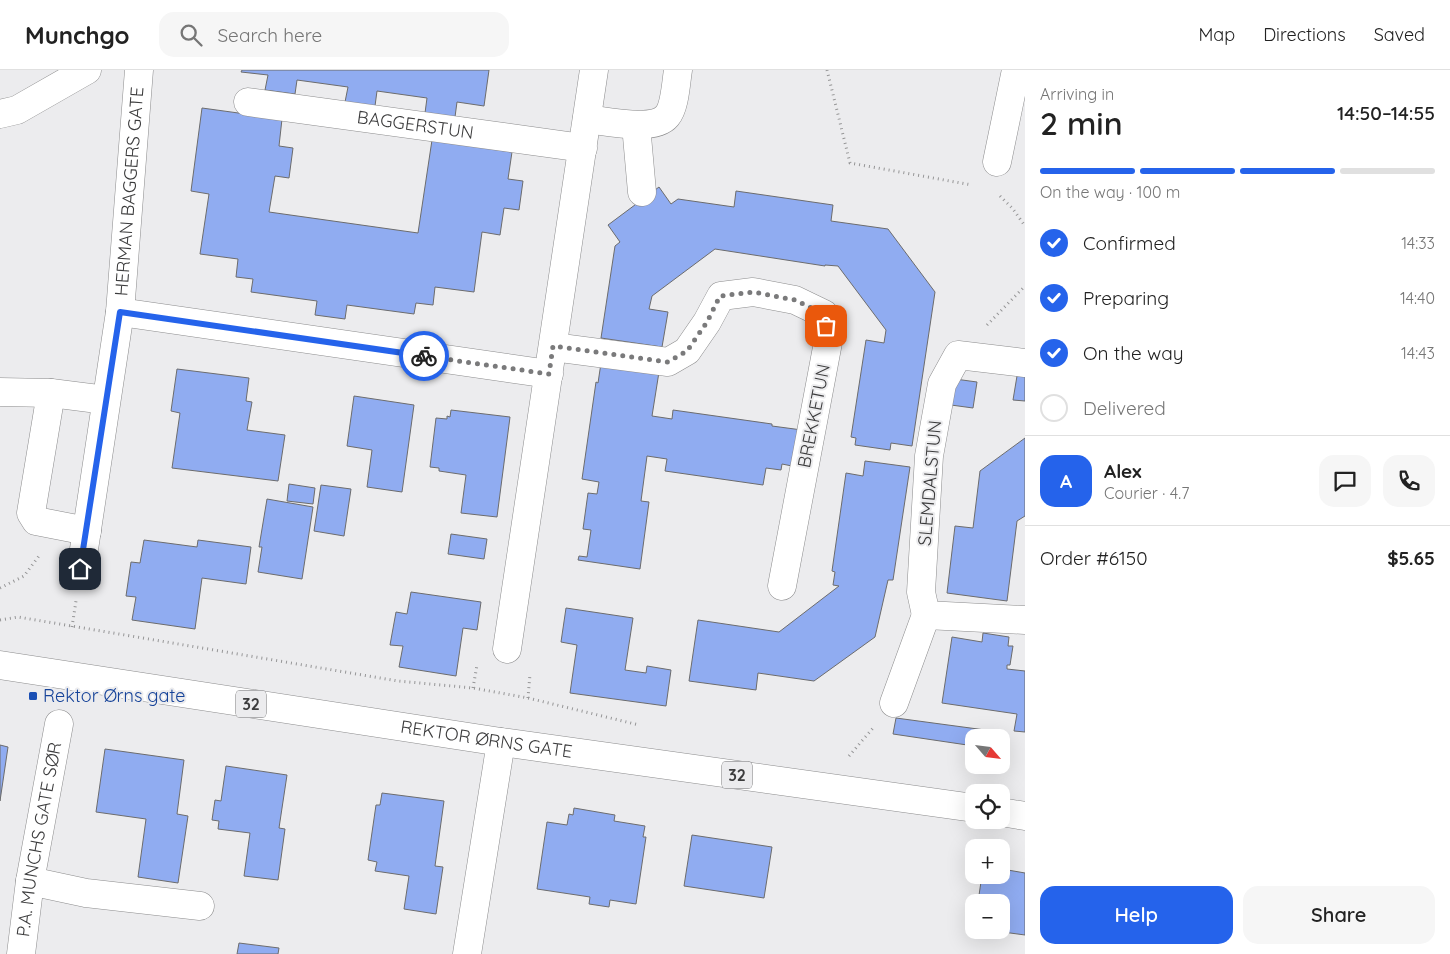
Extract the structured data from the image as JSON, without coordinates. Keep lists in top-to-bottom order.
{
  "streets": {
    "street": [
      "BAGGERSTUN",
      "HERMAN BAGGERS GATE",
      "BREKKETUN",
      "SLEMDALSTUN",
      "32",
      "REKTOR ØRNS GATE",
      "P.A. MUNCHS GATE SØR"
    ]
  },
  "places": {
    "transit": ["Rektor Ørns gate"]
  },
  "north": "bottom right",
  "page": {
    "header": "Munchgo",
    "search": "Search here",
    "nav": ["Map", "Directions", "Saved"],
    "heading": ["2 min", "Arriving in", "14:50–14:55"],
    "panel": [
      "Alex",
      "Courier · 4.7",
      "Order #6150",
      "$5.65"
    ],
    "bar": "On the way · 100 m",
    "list": [
      ["Confirmed", "14:33"],
      ["Preparing", "14:40"],
      ["On the way", "14:43"],
      "Delivered"
    ],
    "round": "A",
    "map_buttons": ["+", "−"],
    "buttons": ["Help", "Share"]
  }
}
